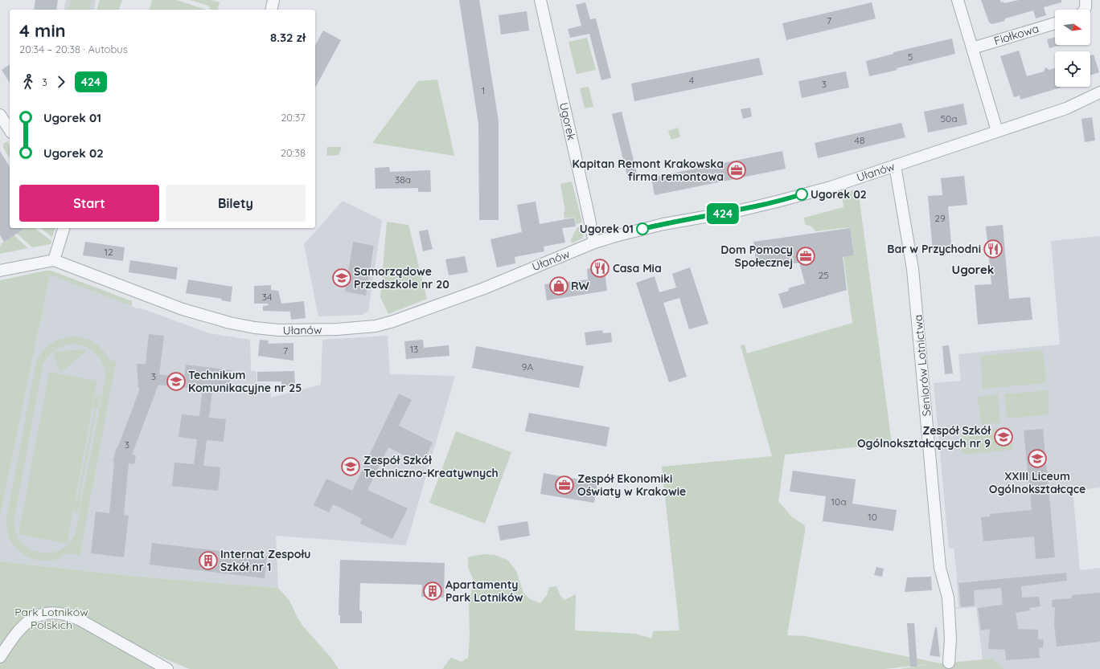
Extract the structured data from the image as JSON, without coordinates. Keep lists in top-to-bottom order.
{
  "streets": {
    "street": [
      "Fiołkowa",
      "Ugorek",
      "Ułanów",
      "Seniorów Lotnictwa"
    ]
  },
  "crossings": [
    ["Ugorek", "Ułanów"],
    ["Ułanów", "Seniorów Lotnictwa"]
  ],
  "districts": ["Ugorek"],
  "parks": ["Park Lotników Polskich"],
  "places": {
    "office": ["Kapitan Remont Krakowska firma remontowa", "Dom Pomocy Społecznej", "Zespół Ekonomiki Oświaty w Krakowie"],
    "other": ["Ugorek 02", "Ugorek 01"],
    "restaurant": ["Bar w Przychodni", "Casa Mia"],
    "school or university": [
      "Samorządowe Przedszkole nr 20",
      "Technikum Komunikacyjne nr 25",
      "Zespół Szkół Ogólnokształcących nr 9",
      "XXIII Liceum Ogólnokształcące",
      "Zespół Szkół Techniczno-Kreatywnych"
    ],
    "shop": ["RW"],
    "building": ["Internat Zespołu Szkół nr 1", "Apartamenty Park Lotników"]
  },
  "lines": ["bus line 424"],
  "house_numbers": [
    "7",
    "5",
    "4",
    "3",
    "1",
    "50a",
    "48",
    "38a",
    "29",
    "12",
    "25",
    "34",
    "13",
    "7",
    "9A",
    "3",
    "3",
    "10a",
    "10"
  ],
  "north": "right",
  "page": {
    "on_map": "424",
    "heading": ["4 min", "20:34 – 20:38 · Autobus", "8.32 zł"],
    "legs": ["3", "424"],
    "list": [
      {
        "name": "Ugorek 01",
        "value": "20:37"
      },
      {
        "name": "Ugorek 02",
        "value": "20:38"
      }
    ],
    "buttons": ["Start", "Bilety"]
  }
}
